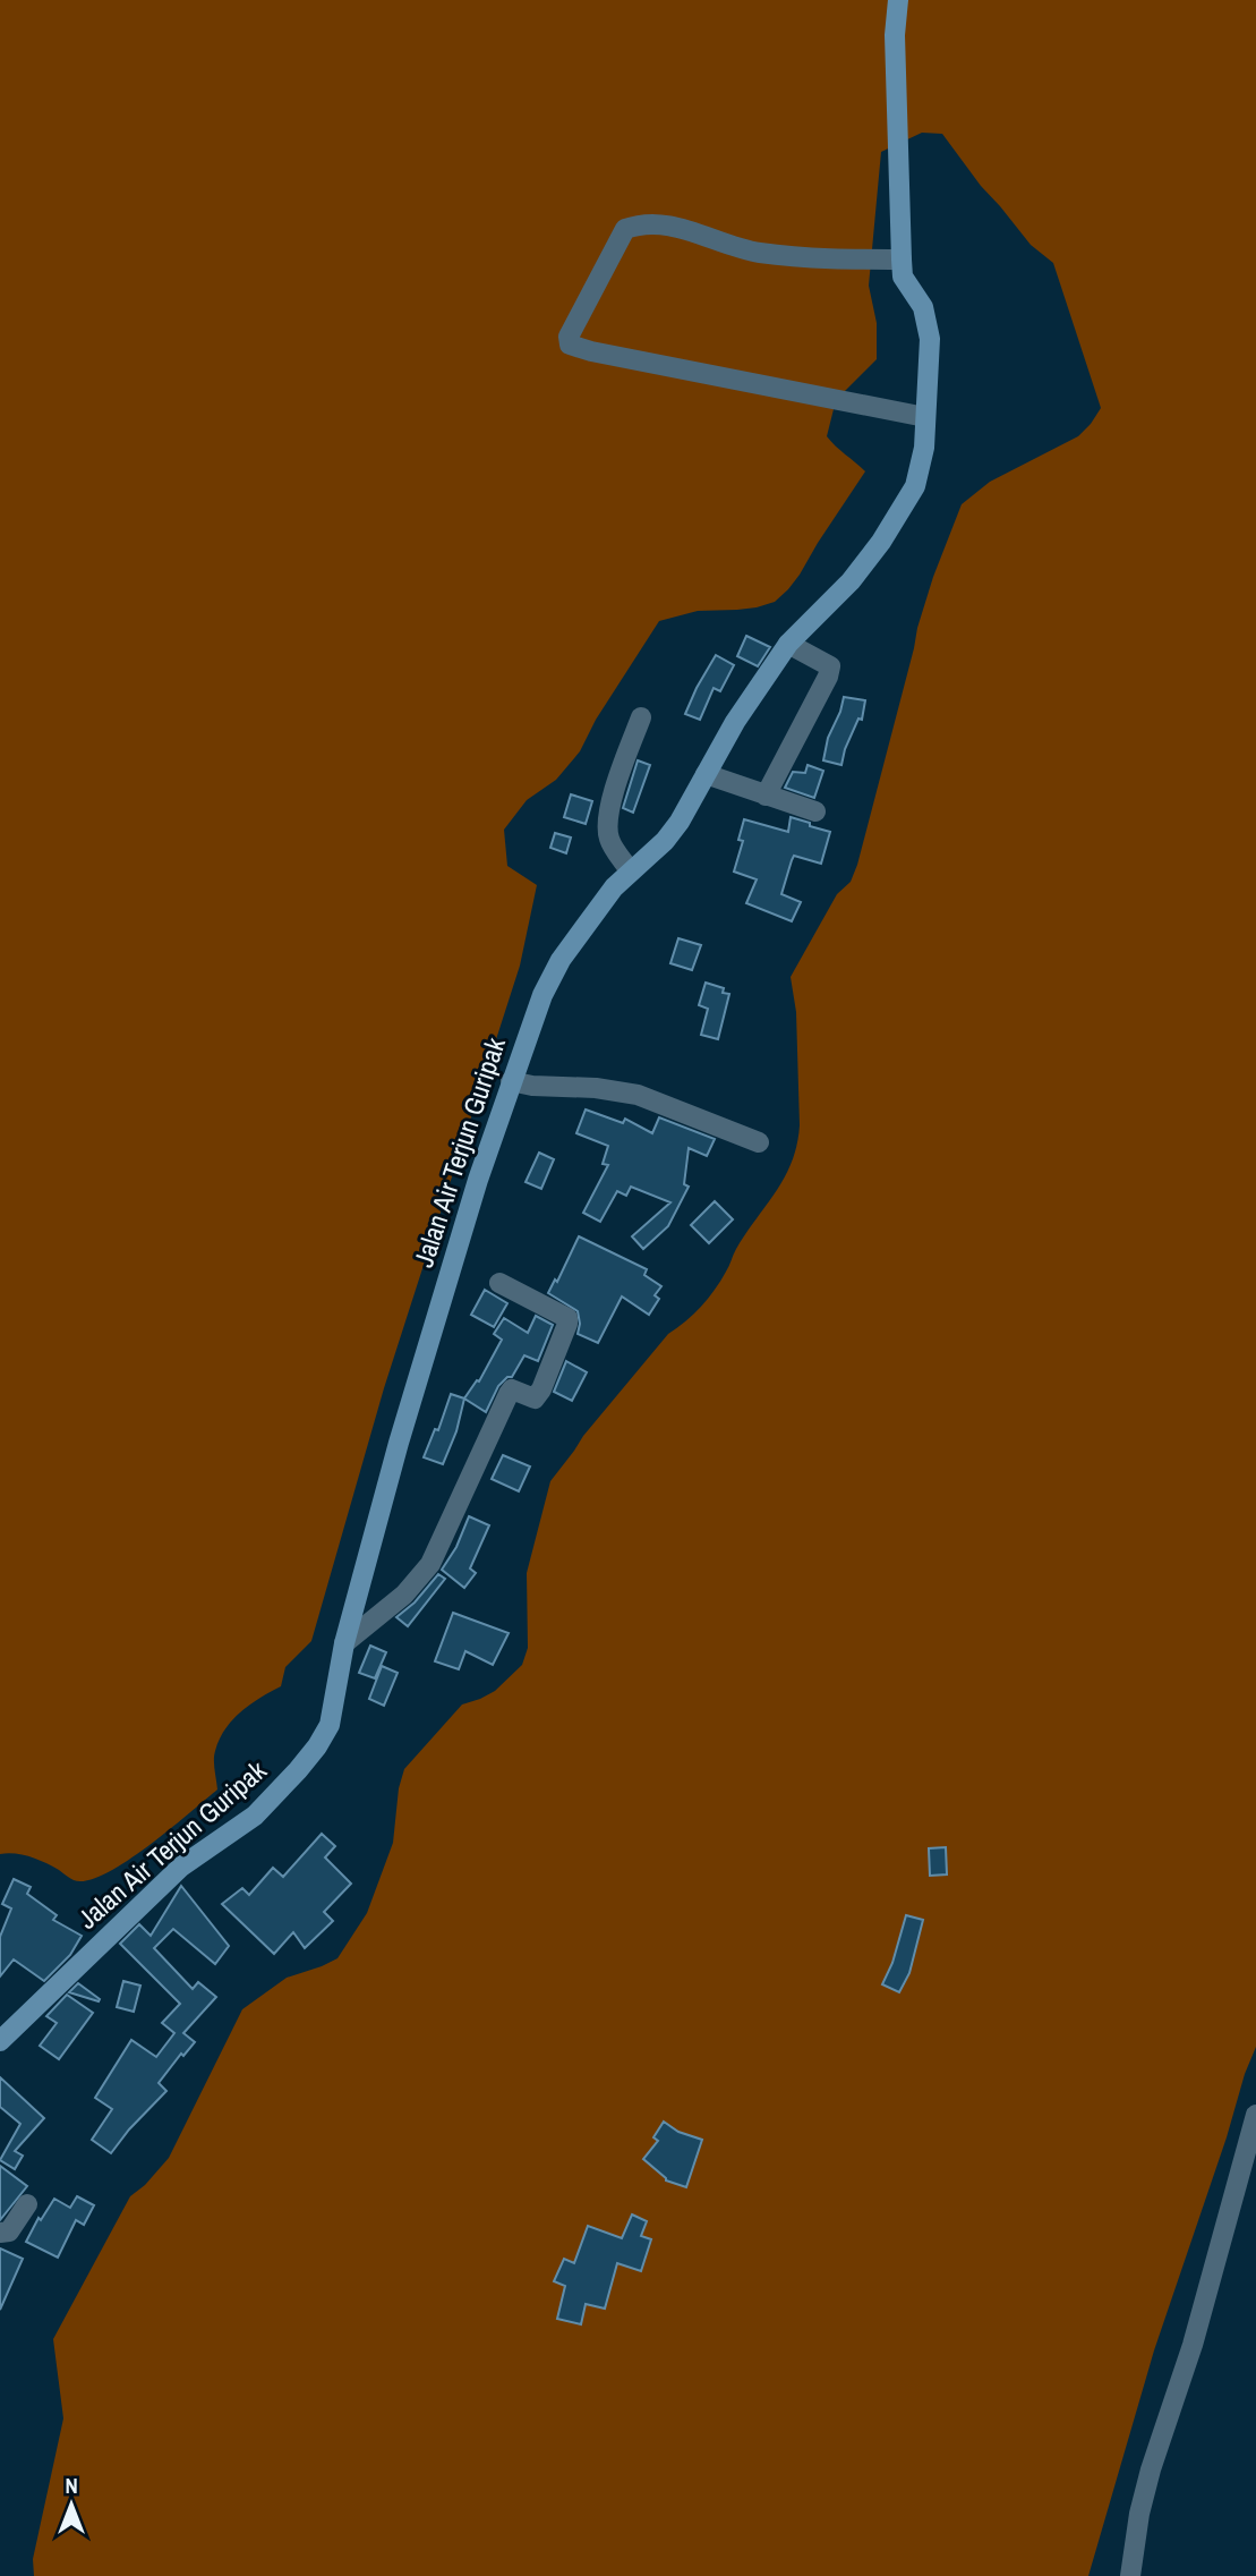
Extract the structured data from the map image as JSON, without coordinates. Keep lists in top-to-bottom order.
{
  "streets": {
    "street": ["Jalan Air Terjun Guripak"]
  },
  "north": "top"
}
